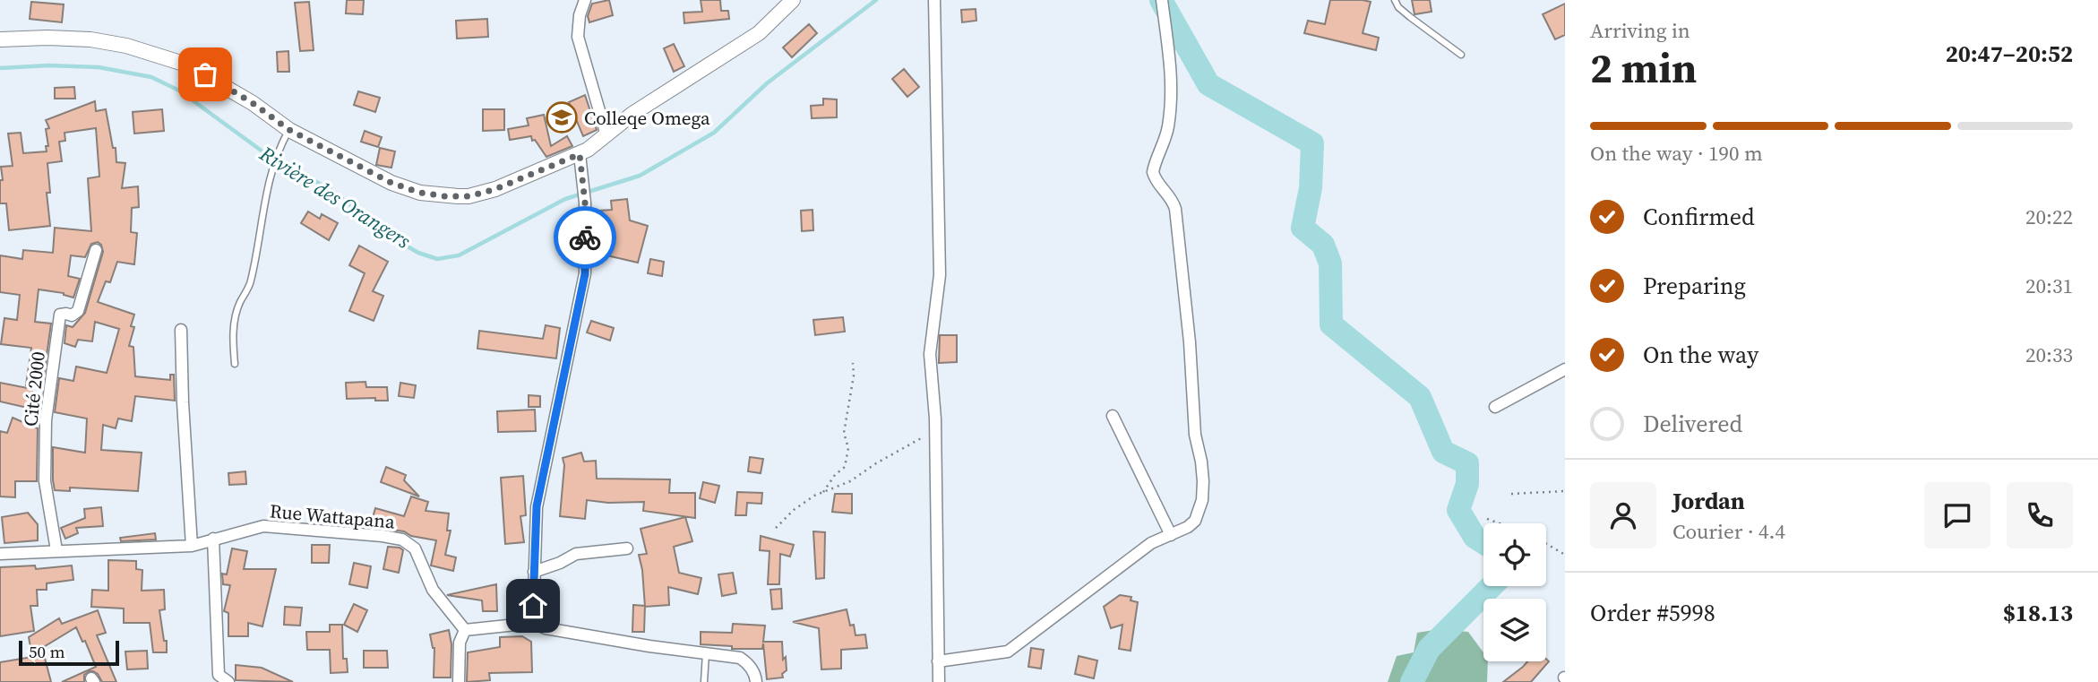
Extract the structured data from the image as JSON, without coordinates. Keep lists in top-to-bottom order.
{
  "streets": {
    "street": ["Cité 2000", "Rue Wattapana"]
  },
  "crossings": [
    ["Cité 2000", "Rue Wattapana"]
  ],
  "water": ["Rivière des Orangers"],
  "places": {
    "school or university": ["Colleqe Omega"]
  },
  "scale_bar": "50 m",
  "page": {
    "heading": ["2 min", "Arriving in", "20:47–20:52"],
    "panel": [
      "Jordan",
      "Courier · 4.4",
      "Order #5998",
      "$18.13"
    ],
    "bar": "On the way · 190 m",
    "list": [
      ["Confirmed", "20:22"],
      ["Preparing", "20:31"],
      ["On the way", "20:33"],
      "Delivered"
    ],
    "scale": "50 m"
  }
}
